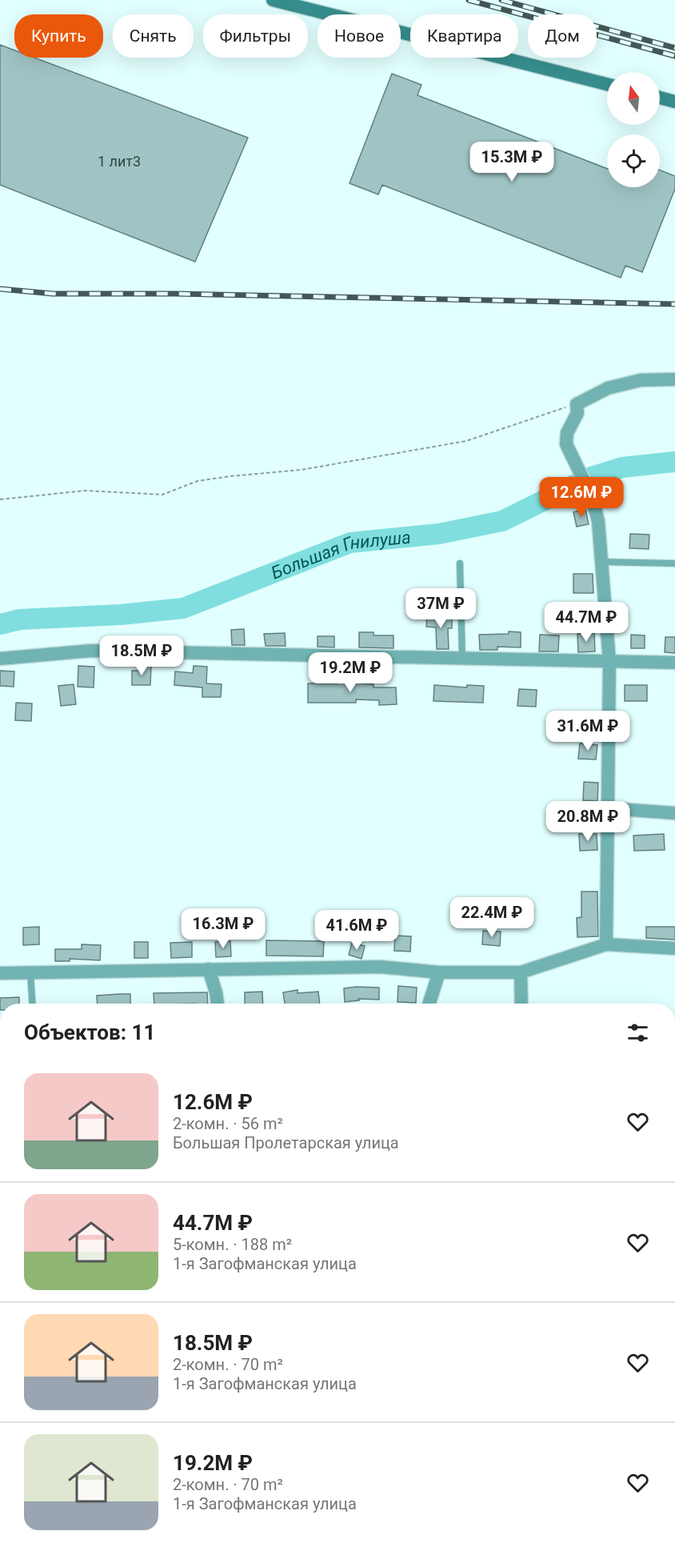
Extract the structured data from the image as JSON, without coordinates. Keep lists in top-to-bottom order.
{
  "water": ["Большая Гнилуша"],
  "house_numbers": ["1 лит3"],
  "north": "top",
  "page": {
    "chip": [
      "Купить",
      "Снять",
      "Фильтры",
      "Новое",
      "Квартира",
      "Дом"
    ],
    "price": [
      "15.3M ₽",
      "12.6M ₽",
      "37M ₽",
      "44.7M ₽",
      "18.5M ₽",
      "19.2M ₽",
      "31.6M ₽",
      "20.8M ₽",
      "22.4M ₽",
      "16.3M ₽",
      "41.6M ₽"
    ],
    "heading": "Объектов: 11",
    "list": [
      {
        "name": "12.6M ₽",
        "note": "2-комн. · 56 m² · Большая Пролетарская улица"
      },
      {
        "name": "44.7M ₽",
        "note": "5-комн. · 188 m² · 1-я Загофманская улица"
      },
      {
        "name": "18.5M ₽",
        "note": "2-комн. · 70 m² · 1-я Загофманская улица"
      },
      {
        "name": "19.2M ₽",
        "note": "2-комн. · 70 m² · 1-я Загофманская улица"
      }
    ]
  }
}
